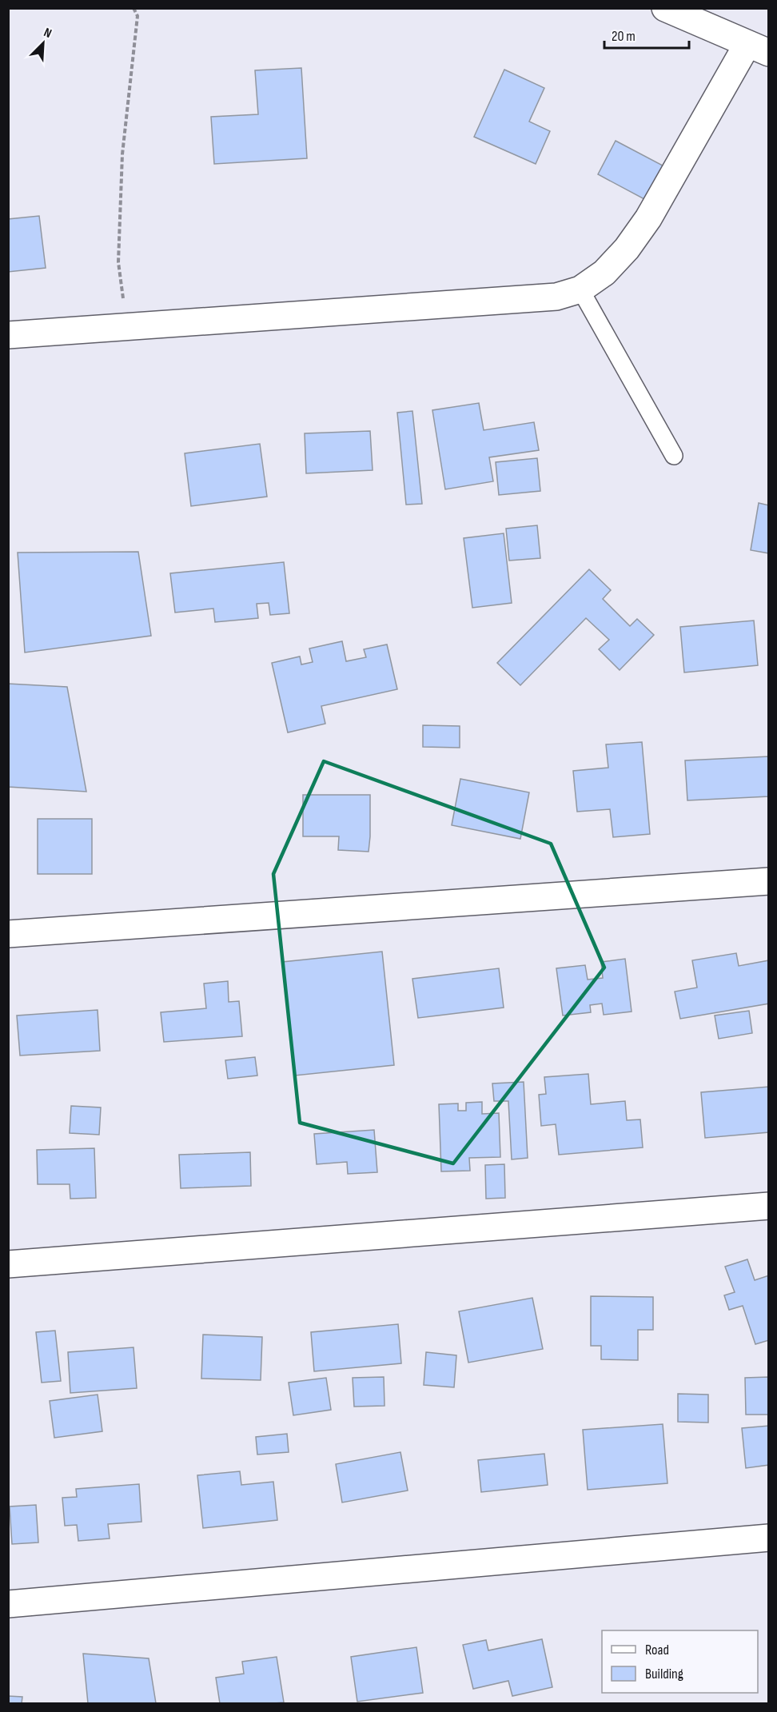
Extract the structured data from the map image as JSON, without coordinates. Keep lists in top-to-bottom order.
{
  "legend": ["Road", "Building"],
  "scale_bar": "20 m",
  "north": "top right"
}
